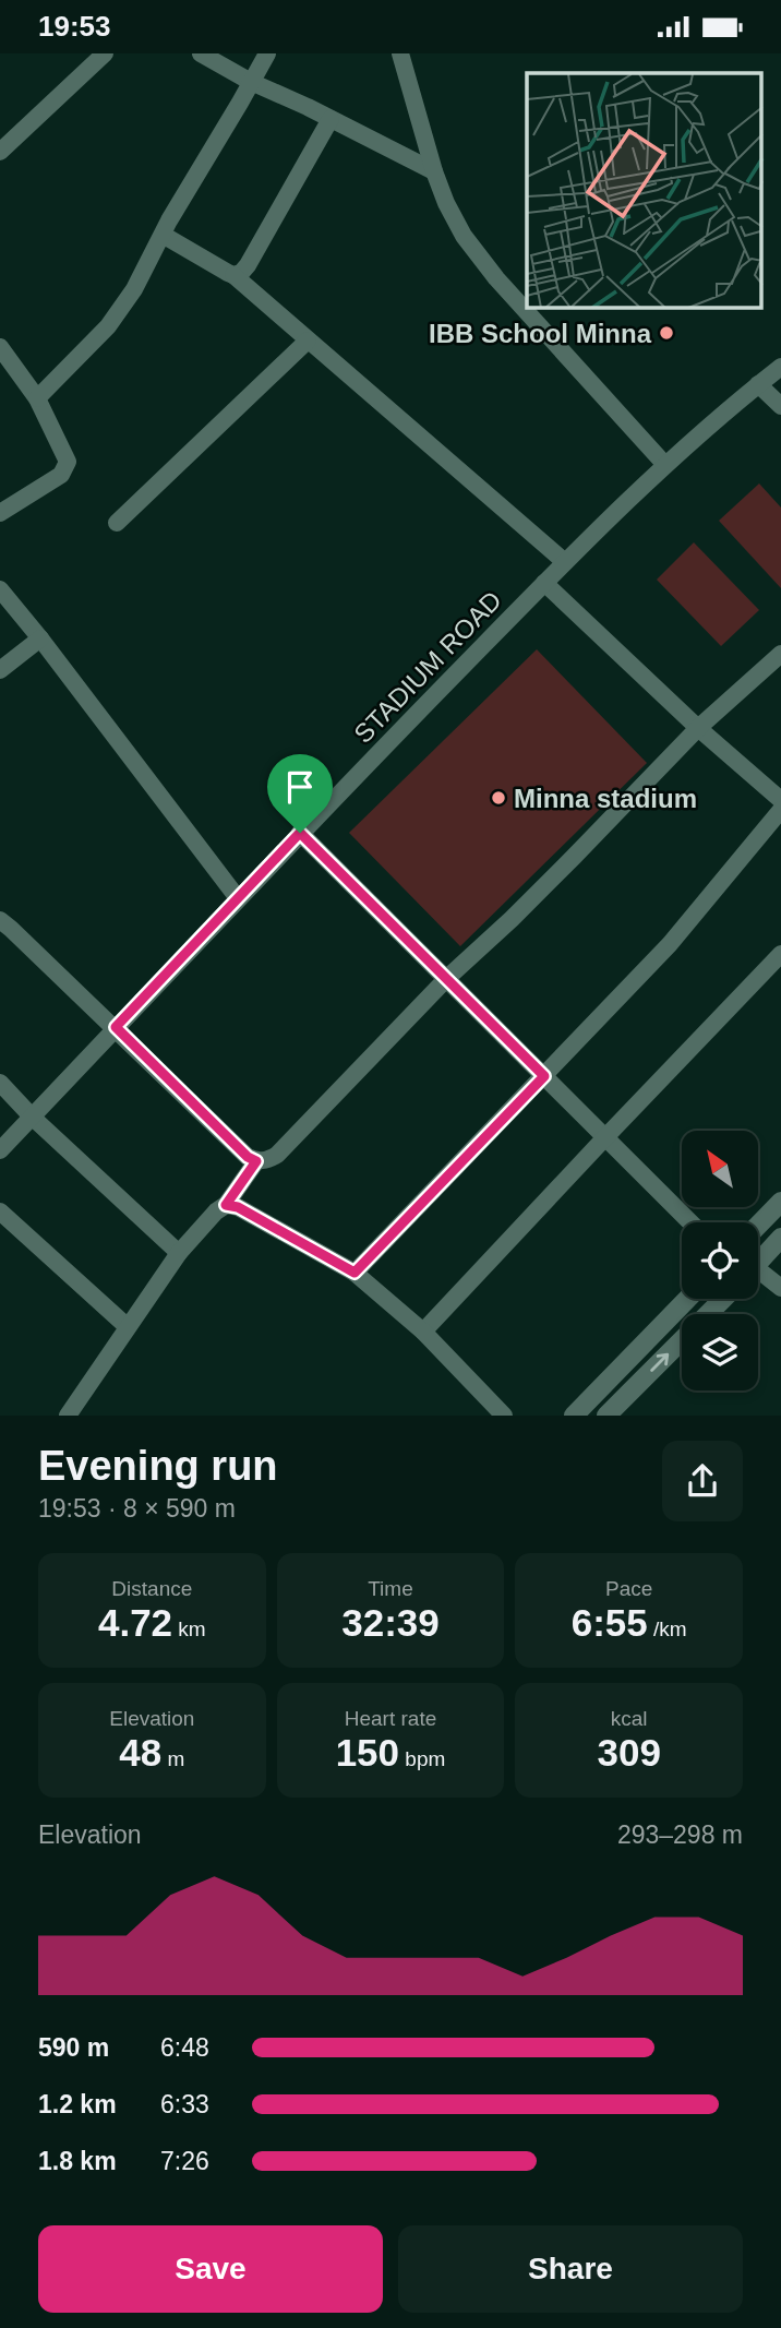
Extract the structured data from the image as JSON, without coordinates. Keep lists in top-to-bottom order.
{
  "streets": {
    "street": ["STADIUM ROAD"]
  },
  "places": ["IBB School Minna", "Minna stadium"],
  "north": "top left",
  "page": {
    "status": "19:53",
    "heading": ["Evening run", "19:53 · 8 × 590 m"],
    "stats": [
      ["Distance", "4.72 km"],
      ["Time", "32:39"],
      ["Pace", "6:55 /km"],
      ["Elevation", "48 m"],
      ["Heart rate", "150 bpm"],
      ["kcal", "309"]
    ],
    "chart": ["Elevation", "293–298 m"],
    "list": [
      {
        "name": "590 m",
        "note": "6:48"
      },
      {
        "name": "1.2 km",
        "note": "6:33"
      },
      {
        "name": "1.8 km",
        "note": "7:26"
      }
    ],
    "buttons": ["Save", "Share"]
  }
}
